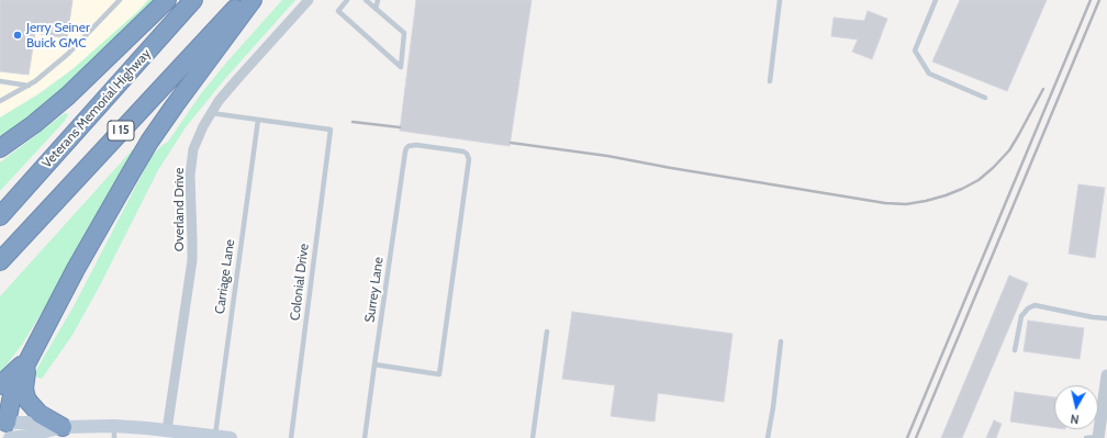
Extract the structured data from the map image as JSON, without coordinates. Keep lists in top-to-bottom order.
{
  "streets": {
    "highway": ["Veterans Memorial Highway", "I 15"],
    "street": ["Overland Drive"],
    "lane": ["Carriage Lane", "Colonial Drive", "Surrey Lane"]
  },
  "crossings": [
    ["Carriage Lane", "Colonial Drive"]
  ],
  "places": ["Jerry Seiner Buick GMC"],
  "north": "bottom"
}
